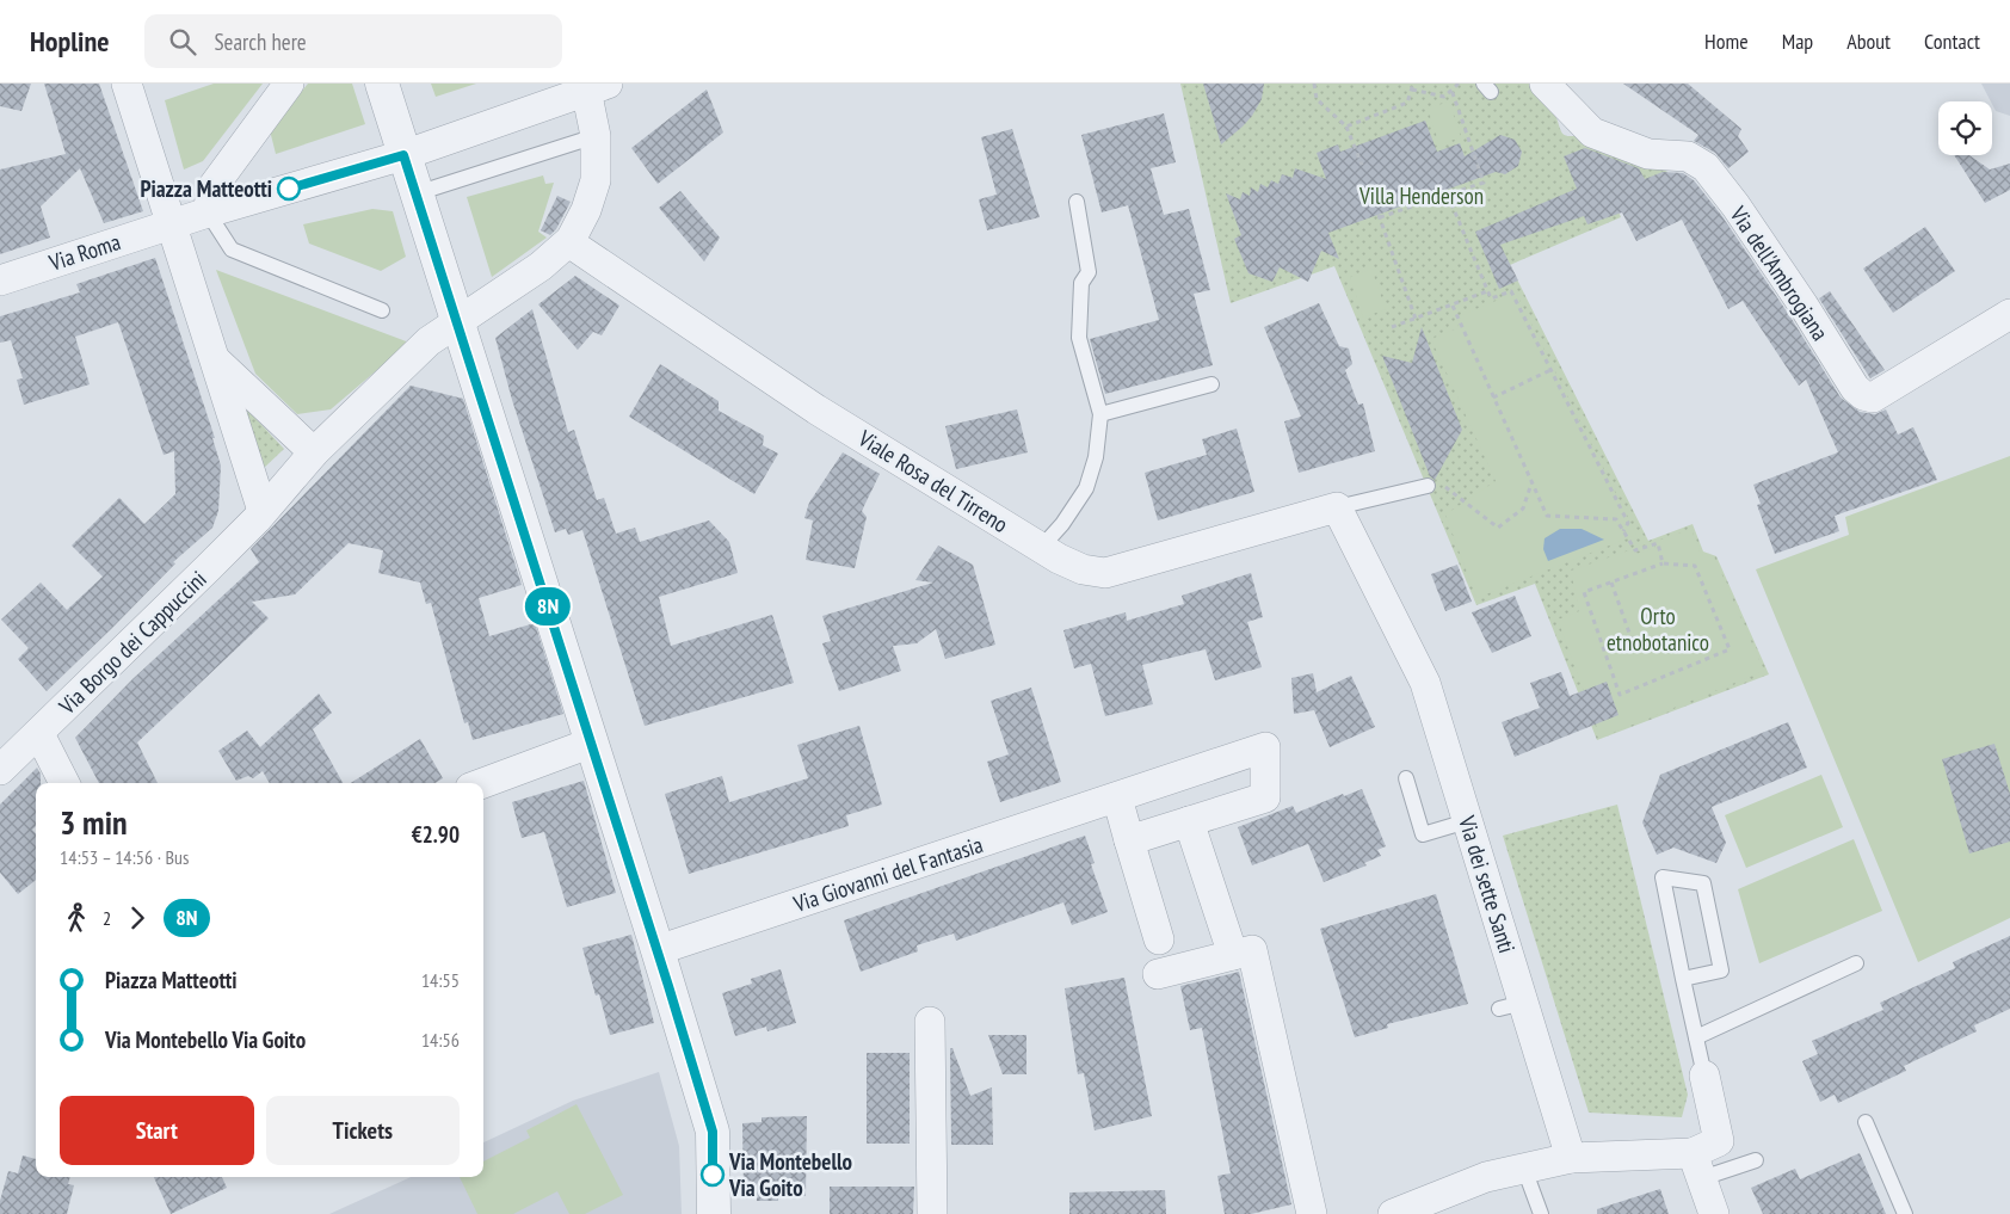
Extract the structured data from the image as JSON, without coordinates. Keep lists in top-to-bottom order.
{
  "streets": {
    "street": [
      "Via Roma",
      "Via dell'Ambrogiana",
      "Viale Rosa del Tirreno",
      "Via Borgo dei Cappuccini",
      "Via Giovanni del Fantasia",
      "Via dei sette Santi"
    ]
  },
  "crossings": [
    ["Viale Rosa del Tirreno", "Via Borgo dei Cappuccini"],
    ["Viale Rosa del Tirreno", "Via dei sette Santi"]
  ],
  "parks": ["Villa Henderson", "Orto etnobotanico"],
  "places": ["Piazza Matteotti", "Via Montebello Via Goito"],
  "lines": ["bus line 8N"],
  "page": {
    "header": "Hopline",
    "search": "Search here",
    "nav": [
      "Home",
      "Map",
      "About",
      "Contact"
    ],
    "on_map": "8N",
    "heading": ["3 min", "14:53 – 14:56 · Bus", "€2.90"],
    "legs": ["2", "8N"],
    "list": [
      {
        "name": "Piazza Matteotti",
        "value": "14:55"
      },
      {
        "name": "Via Montebello Via Goito",
        "value": "14:56"
      }
    ],
    "buttons": ["Start", "Tickets"]
  }
}
